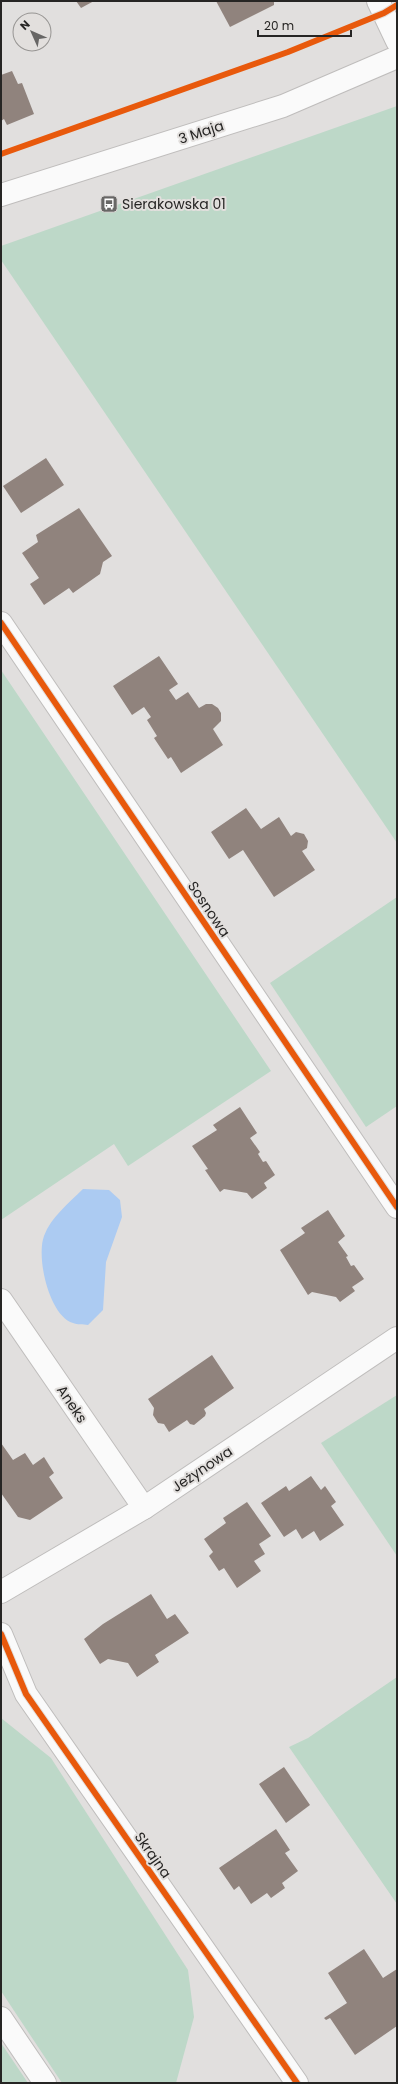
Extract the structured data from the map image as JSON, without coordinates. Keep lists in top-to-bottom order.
{
  "streets": {
    "street": [
      "3 Maja",
      "Sosnowa",
      "Aneks",
      "Jeżynowa",
      "Skrajna"
    ]
  },
  "crossings": [
    ["Aneks", "Jeżynowa"]
  ],
  "places": {
    "bus stop": ["Sierakowska 01"]
  },
  "scale_bar": "20 m",
  "north": "top left"
}
